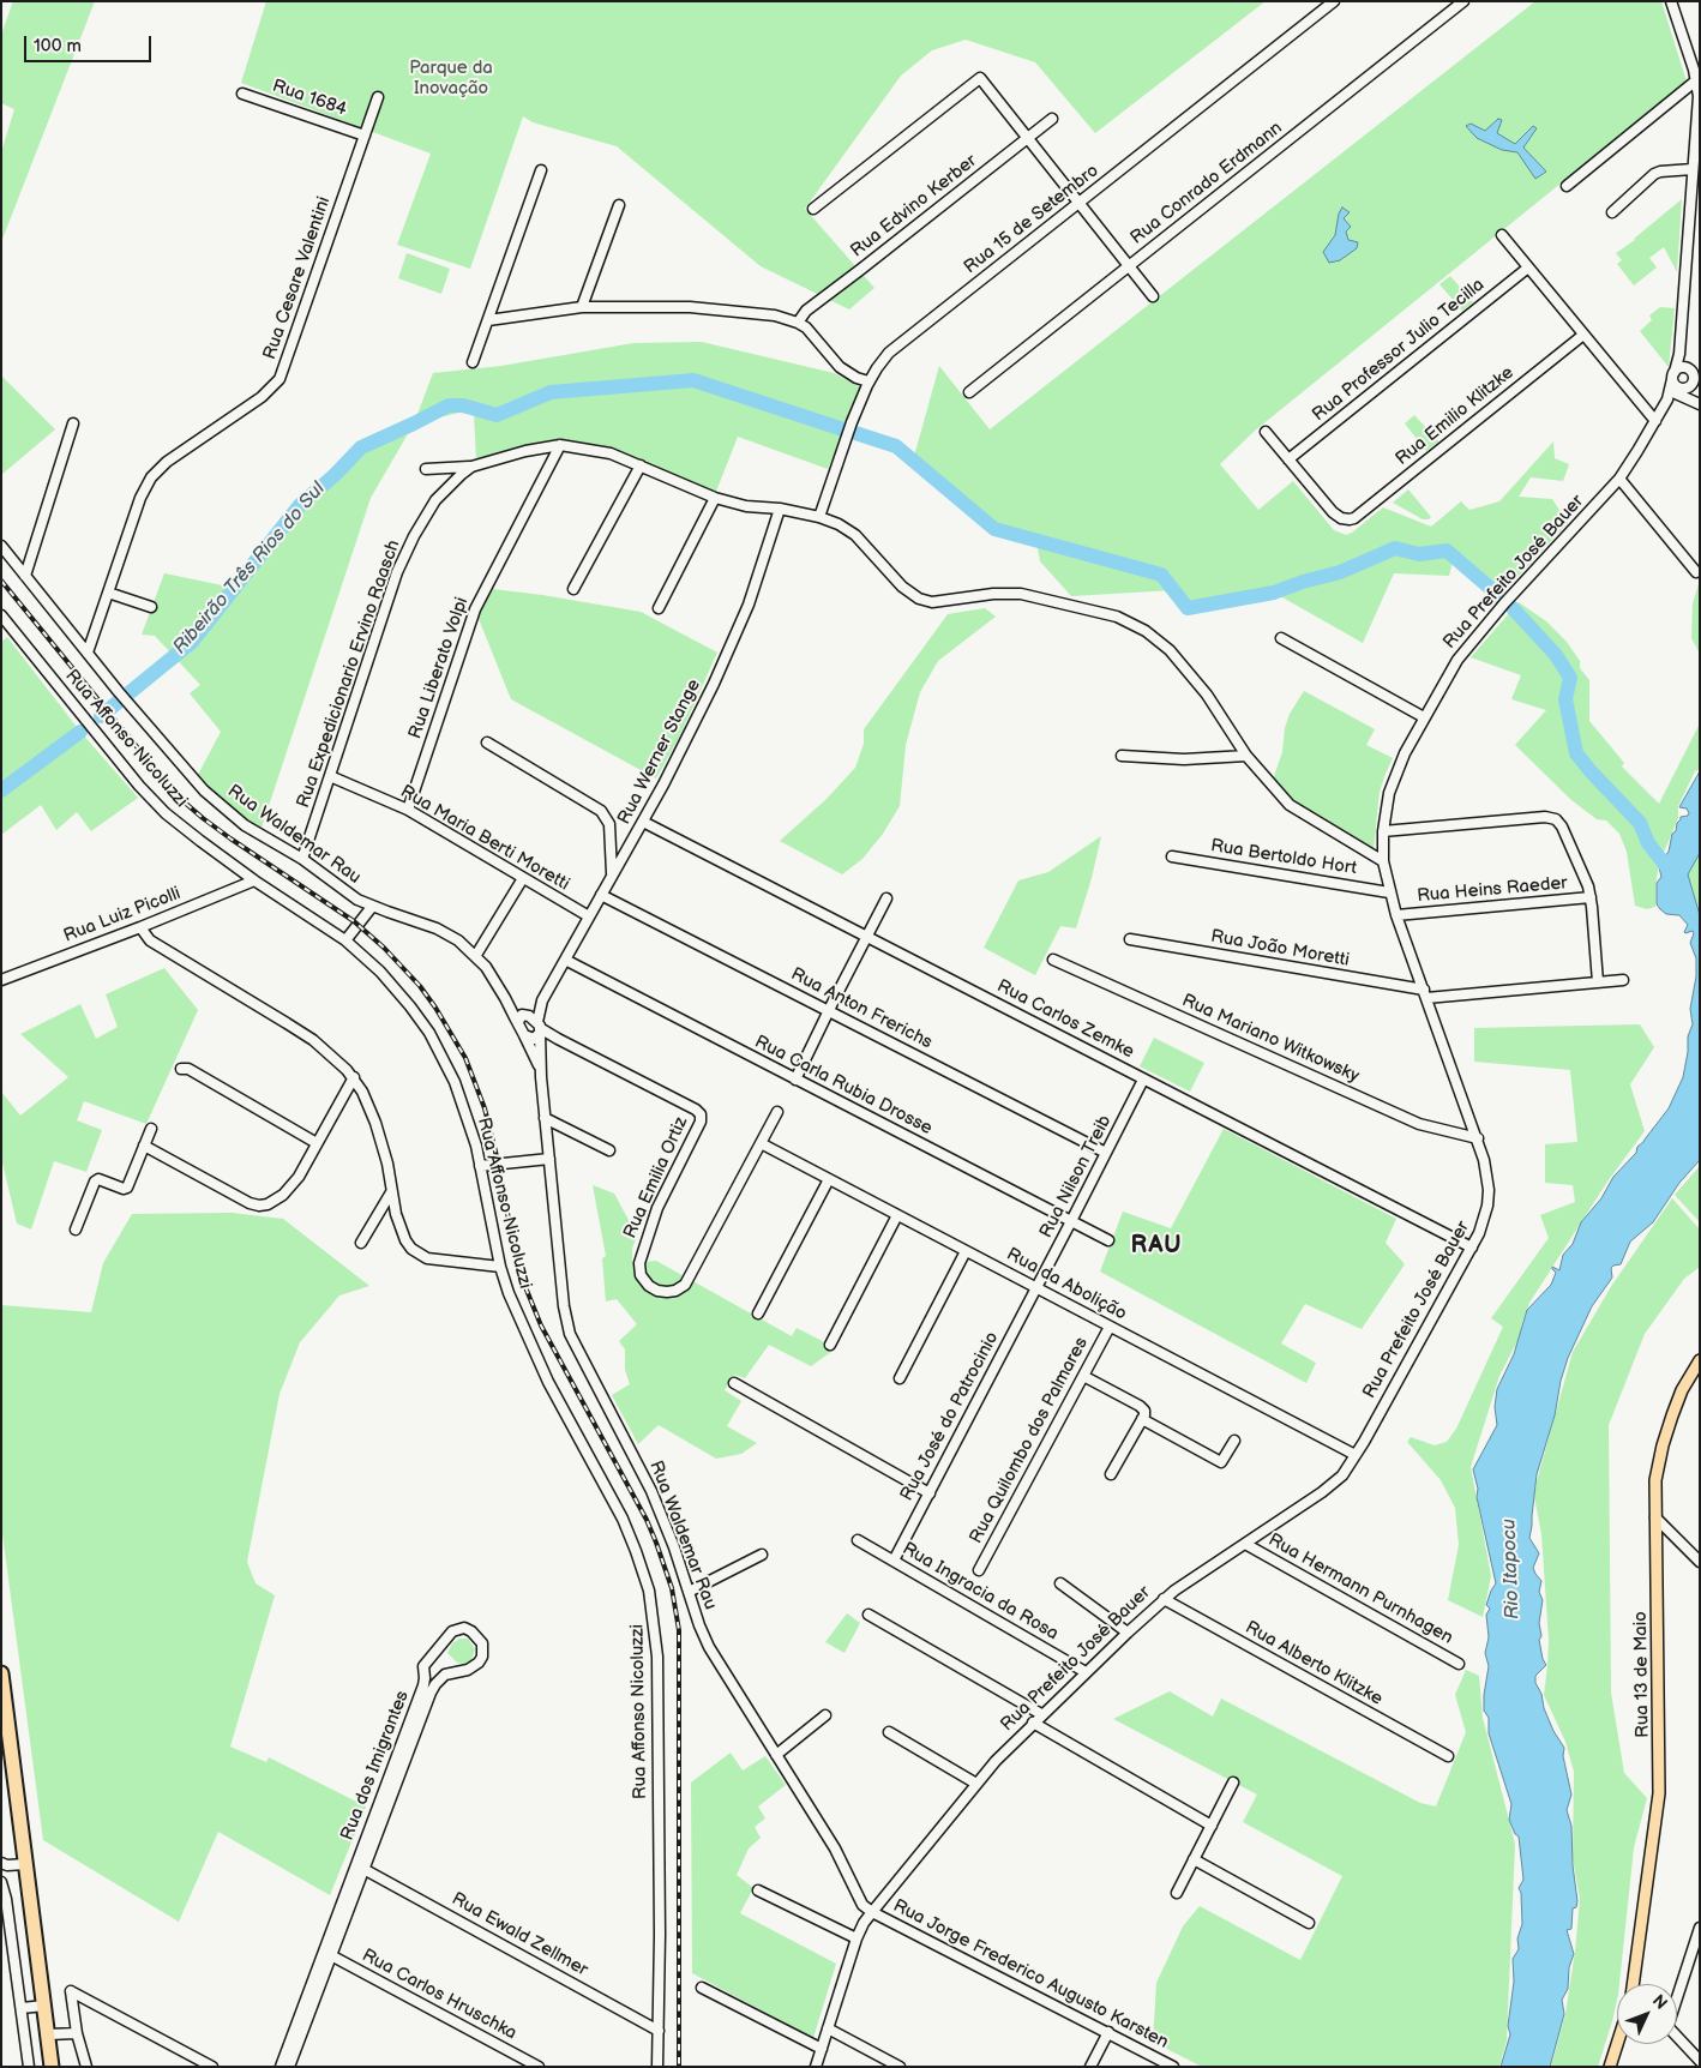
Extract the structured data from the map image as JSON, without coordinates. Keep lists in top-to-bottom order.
{
  "streets": {
    "main road": ["Rua 13 de Maio"],
    "street": [
      "Rua 1684",
      "Rua Conrado Erdmann",
      "Rua Edvino Kerber",
      "Rua 15 de Setembro",
      "Rua Cesare Valentini",
      "Rua Professor Julio Tecilla",
      "Rua Emilio Klitzke",
      "Rua Prefeito José Bauer",
      "Rua Liberato Volpi",
      "Rua Expedicionario Ervino Raasch",
      "Rua Affonso Nicoluzzi",
      "Rua Werner Stange",
      "Rua Waldemar Rau",
      "Rua Maria Berti Moretti",
      "Rua Bertoldo Hort",
      "Rua Heins Raeder",
      "Rua Luiz Picolli",
      "Rua João Moretti",
      "Rua Anton Frerichs",
      "Rua Carlos Zemke",
      "Rua Mariano Witkowsky",
      "Rua Carla Rubia Drosse",
      "Rua Nilson Treib",
      "Rua Emilia Ortiz",
      "Rua da Abolição",
      "Rua José do Patrocinio",
      "Rua Quilombo dos Palmares",
      "Rua Hermann Purnhagen",
      "Rua Ingracia da Rosa",
      "Rua Alberto Klitzke",
      "Rua dos Imigrantes",
      "Rua Ewald Zellmer",
      "Rua Jorge Frederico Augusto Karsten",
      "Rua Carlos Hruschka"
    ]
  },
  "crossings": [
    ["Rua 1684", "Rua Cesare Valentini"],
    ["Rua 15 de Setembro", "Rua Expedicionario Ervino Raasch"],
    ["Rua Cesare Valentini", "Rua Waldemar Rau"],
    ["Rua Professor Julio Tecilla", "Rua Emilio Klitzke"],
    ["Rua Prefeito José Bauer", "Rua Expedicionario Ervino Raasch"],
    ["Rua Prefeito José Bauer", "Rua Waldemar Rau"],
    ["Rua Prefeito José Bauer", "Rua Bertoldo Hort"],
    ["Rua Prefeito José Bauer", "Rua Heins Raeder"],
    ["Rua Prefeito José Bauer", "Rua João Moretti"],
    ["Rua Prefeito José Bauer", "Rua Carlos Zemke"],
    ["Rua Prefeito José Bauer", "Rua Mariano Witkowsky"],
    ["Rua Prefeito José Bauer", "Rua da Abolição"],
    ["Rua Prefeito José Bauer", "Rua Hermann Purnhagen"],
    ["Rua Prefeito José Bauer", "Rua Ingracia da Rosa"],
    ["Rua Prefeito José Bauer", "Rua Alberto Klitzke"],
    ["Rua Prefeito José Bauer", "Rua Jorge Frederico Augusto Karsten"],
    ["Rua Liberato Volpi", "Rua Expedicionario Ervino Raasch"],
    ["Rua Liberato Volpi", "Rua Maria Berti Moretti"],
    ["Rua Expedicionario Ervino Raasch", "Rua Werner Stange"],
    ["Rua Expedicionario Ervino Raasch", "Rua Waldemar Rau"],
    ["Rua Expedicionario Ervino Raasch", "Rua Maria Berti Moretti"],
    ["Rua Affonso Nicoluzzi", "Rua Luiz Picolli"],
    ["Rua Affonso Nicoluzzi", "Rua Ewald Zellmer"],
    ["Rua Werner Stange", "Rua Waldemar Rau"],
    ["Rua Werner Stange", "Rua Maria Berti Moretti"],
    ["Rua Werner Stange", "Rua Anton Frerichs"],
    ["Rua Werner Stange", "Rua Carlos Zemke"],
    ["Rua Werner Stange", "Rua Carla Rubia Drosse"],
    ["Rua Werner Stange", "Rua Emilia Ortiz"],
    ["Rua Waldemar Rau", "Rua Emilia Ortiz"],
    ["Rua Waldemar Rau", "Rua Jorge Frederico Augusto Karsten"],
    ["Rua Anton Frerichs", "Rua Nilson Treib"],
    ["Rua Carlos Zemke", "Rua Nilson Treib"],
    ["Rua Carla Rubia Drosse", "Rua Nilson Treib"],
    ["Rua Nilson Treib", "Rua da Abolição"],
    ["Rua Nilson Treib", "Rua José do Patrocinio"],
    ["Rua Emilia Ortiz", "Rua da Abolição"],
    ["Rua da Abolição", "Rua José do Patrocinio"],
    ["Rua da Abolição", "Rua Quilombo dos Palmares"],
    ["Rua José do Patrocinio", "Rua Ingracia da Rosa"],
    ["Rua dos Imigrantes", "Rua Ewald Zellmer"],
    ["Rua dos Imigrantes", "Rua Carlos Hruschka"]
  ],
  "districts": ["RAU"],
  "water": ["Ribeirão Três Rios do Sul", "Rio Itapocu"],
  "parks": ["Parque da Inovação"],
  "scale_bar": "100 m",
  "north": "top right"
}
